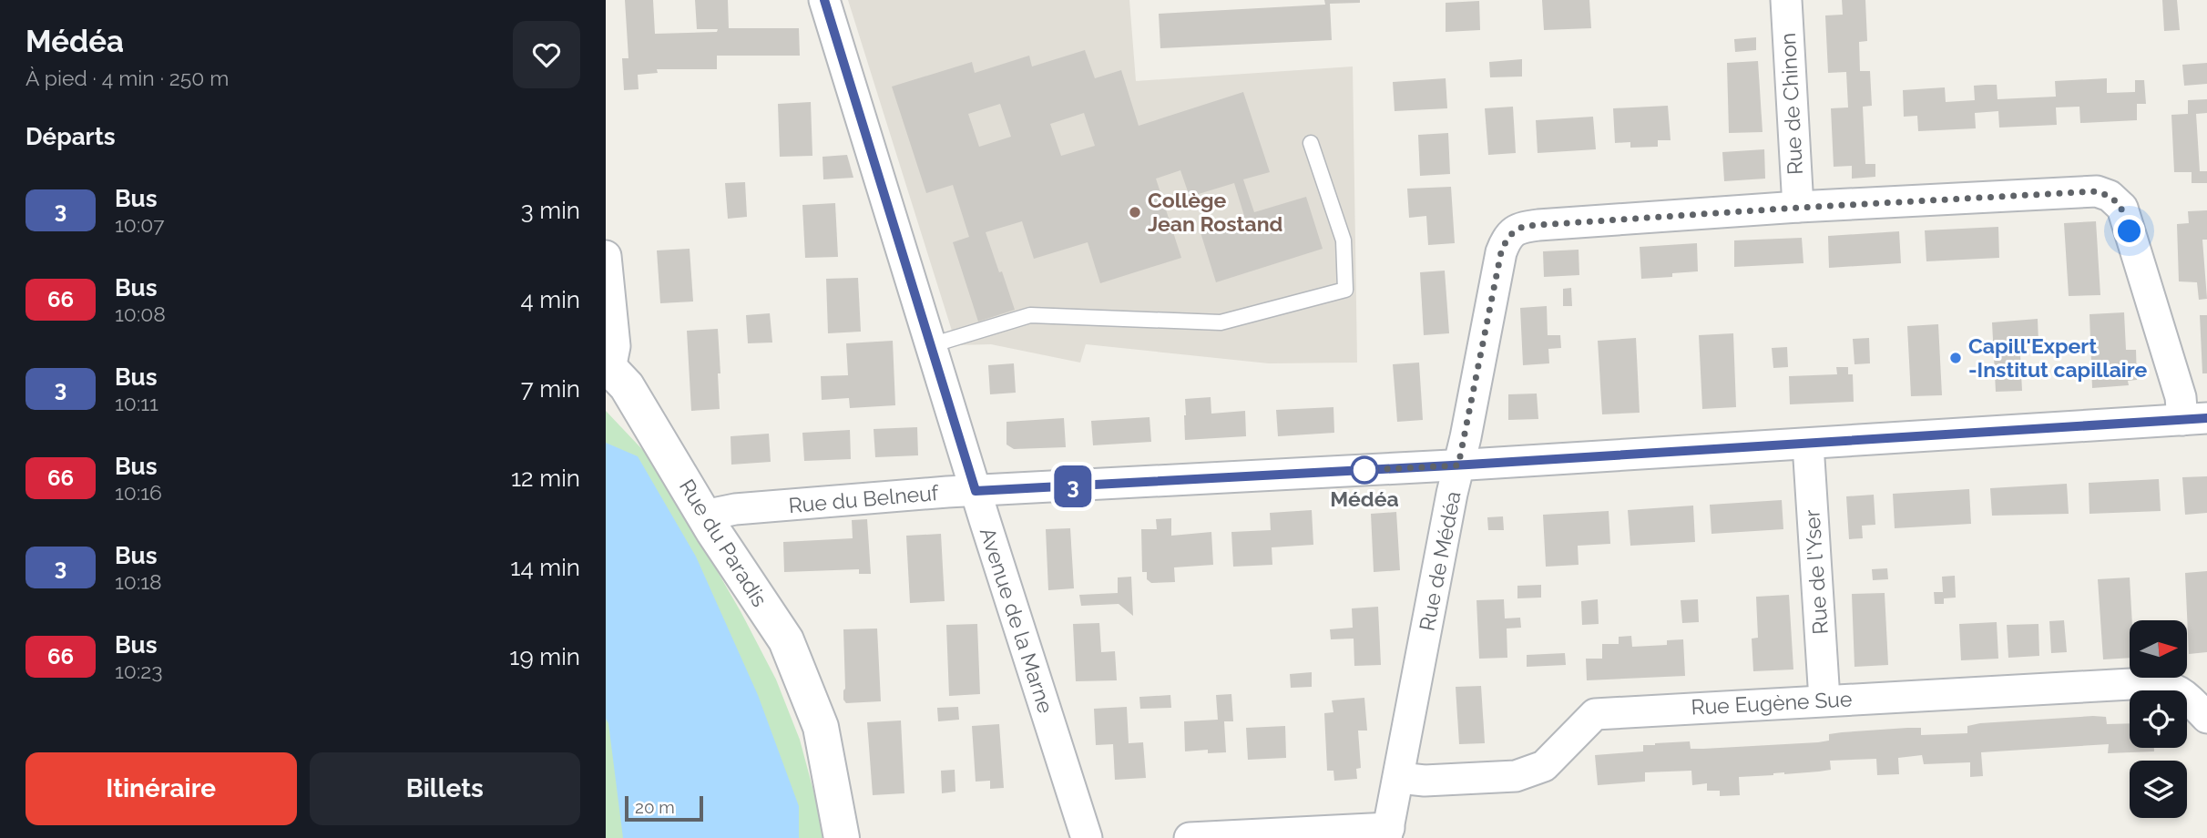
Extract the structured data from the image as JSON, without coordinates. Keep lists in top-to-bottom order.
{
  "streets": {
    "street": [
      "Rue de Chinon",
      "Rue du Belneuf",
      "Rue du Paradis",
      "Rue de Médéa",
      "Rue de l'Yser",
      "Avenue de la Marne",
      "Rue Eugène Sue"
    ]
  },
  "crossings": [
    ["Rue de Chinon", "Rue de Médéa"],
    ["Rue du Belneuf", "Rue du Paradis"],
    ["Rue du Belneuf", "Rue de Médéa"],
    ["Rue du Belneuf", "Rue de l'Yser"],
    ["Rue du Belneuf", "Avenue de la Marne"],
    ["Rue de Médéa", "Rue Eugène Sue"],
    ["Rue de l'Yser", "Rue Eugène Sue"]
  ],
  "places": ["Collège Jean Rostand", "Capill'Expert -Institut capillaire", "Médéa"],
  "lines": ["bus line 3"],
  "scale_bar": "20 m",
  "north": "right",
  "page": {
    "heading": [
      ["Médéa", "À pied · 4 min · 250 m"],
      "Départs"
    ],
    "on_map": "3",
    "list": [
      {
        "mark": "3",
        "name": "Bus",
        "note": "10:07",
        "value": "3 min"
      },
      {
        "mark": "66",
        "name": "Bus",
        "note": "10:08",
        "value": "4 min"
      },
      {
        "mark": "3",
        "name": "Bus",
        "note": "10:11",
        "value": "7 min"
      },
      {
        "mark": "66",
        "name": "Bus",
        "note": "10:16",
        "value": "12 min"
      },
      {
        "mark": "3",
        "name": "Bus",
        "note": "10:18",
        "value": "14 min"
      },
      {
        "mark": "66",
        "name": "Bus",
        "note": "10:23",
        "value": "19 min"
      }
    ],
    "buttons": ["Itinéraire", "Billets"],
    "scale": "20 m"
  }
}
